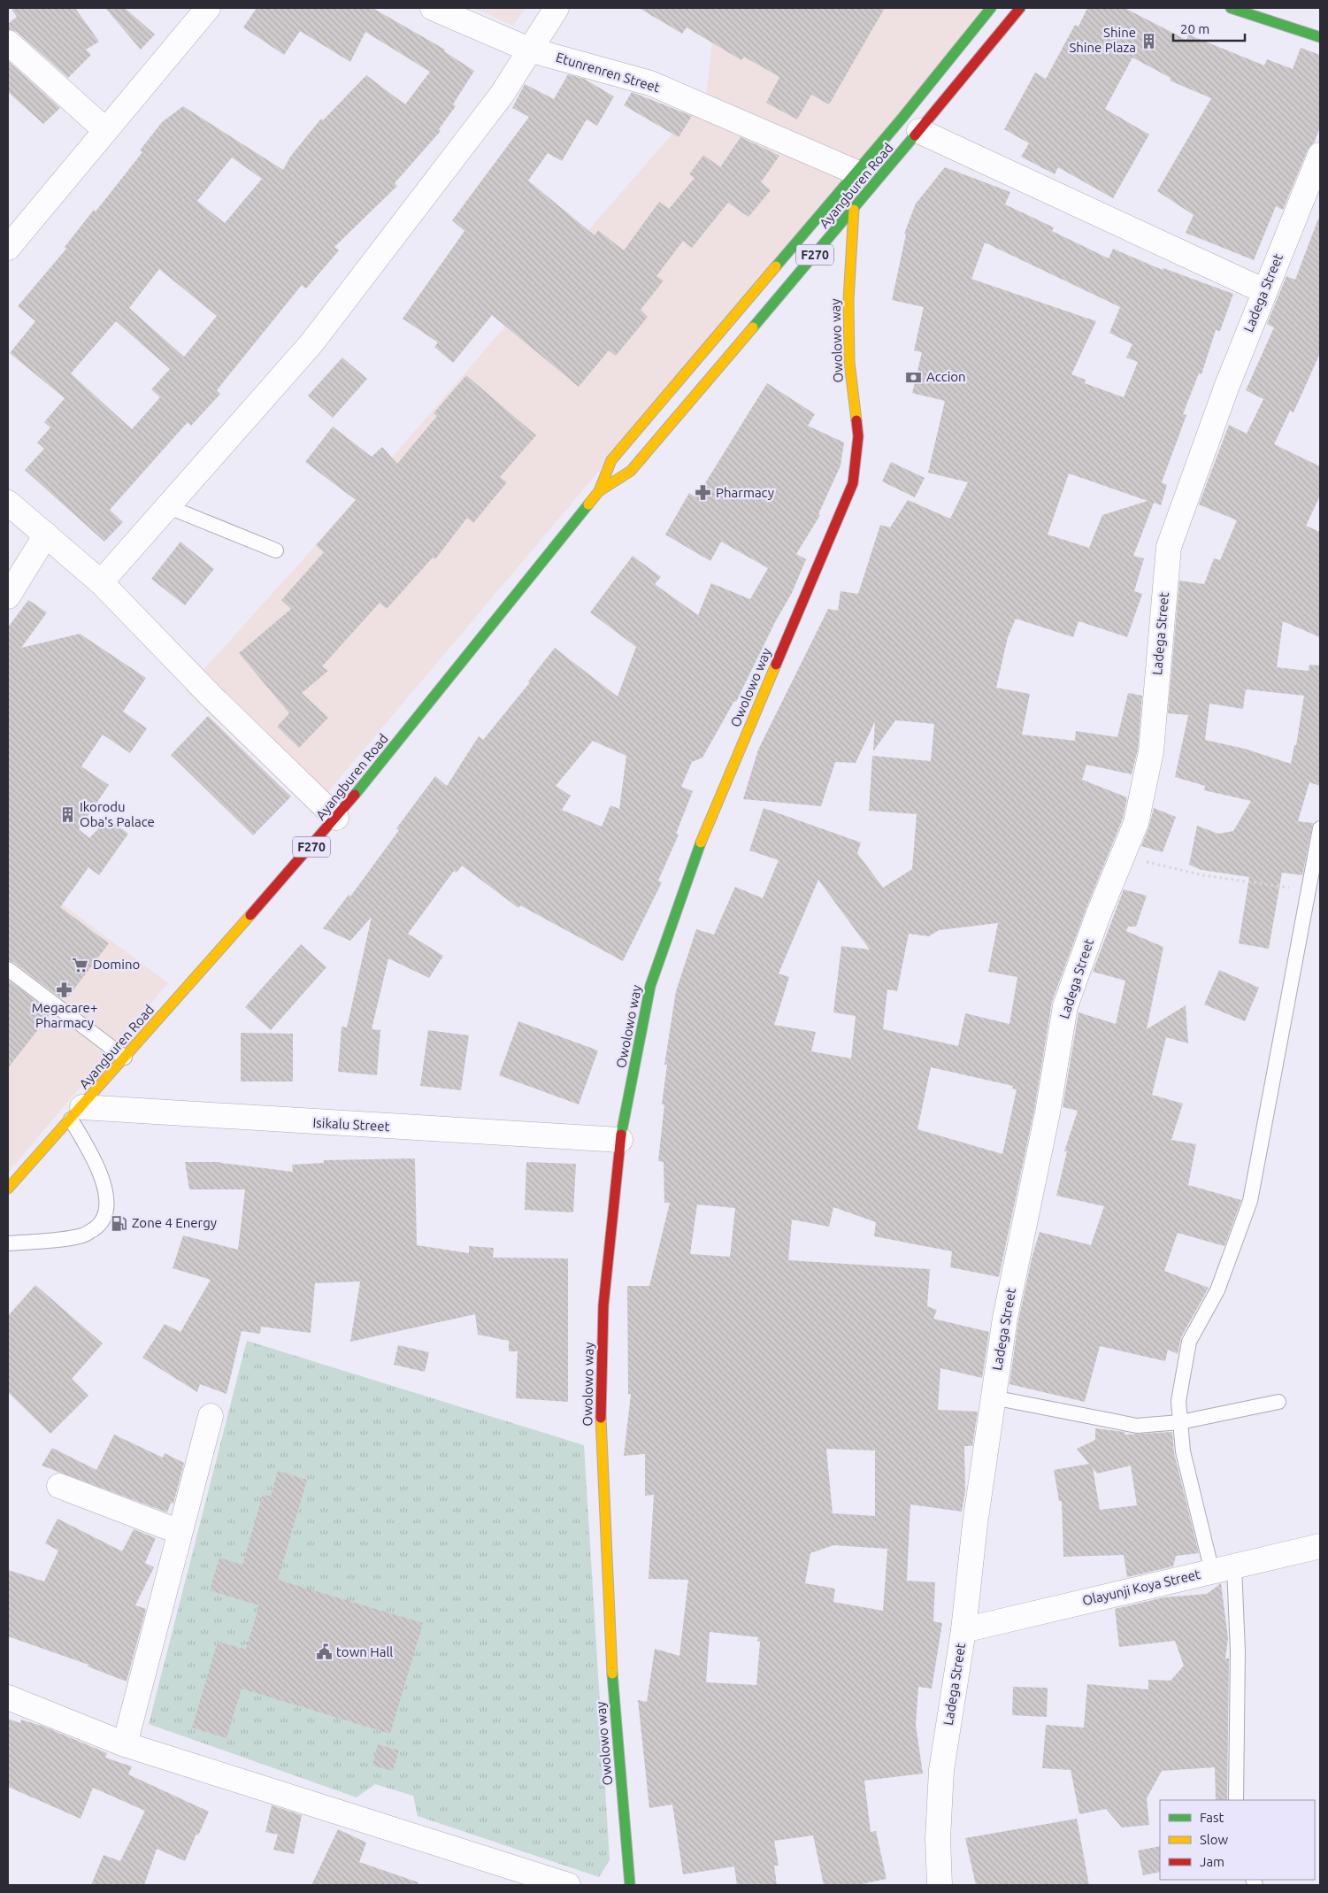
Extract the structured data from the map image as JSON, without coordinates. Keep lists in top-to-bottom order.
{
  "streets": {
    "main road": ["Ayangburen Road", "F270", "Owolowo way"],
    "street": [
      "Etunrenren Street",
      "Ladega Street",
      "Isikalu Street",
      "Olayunji Koya Street"
    ]
  },
  "crossings": [
    ["Etunrenren Street", "Ayangburen Road"],
    ["Ayangburen Road", "Owolowo way"],
    ["Ayangburen Road", "Isikalu Street"],
    ["Ladega Street", "Olayunji Koya Street"],
    ["Owolowo way", "Isikalu Street"]
  ],
  "places": {
    "building": ["Shine Shine Plaza", "Ikorodu Oba's Palace"],
    "bank": ["Accion"],
    "pharmacy": ["Pharmacy", "Megacare+ Pharmacy"],
    "supermarket": ["Domino"],
    "fuel station": ["Zone 4 Energy"],
    "public building": ["town Hall"]
  },
  "legend": ["Fast", "Slow", "Jam"],
  "scale_bar": "20 m"
}
